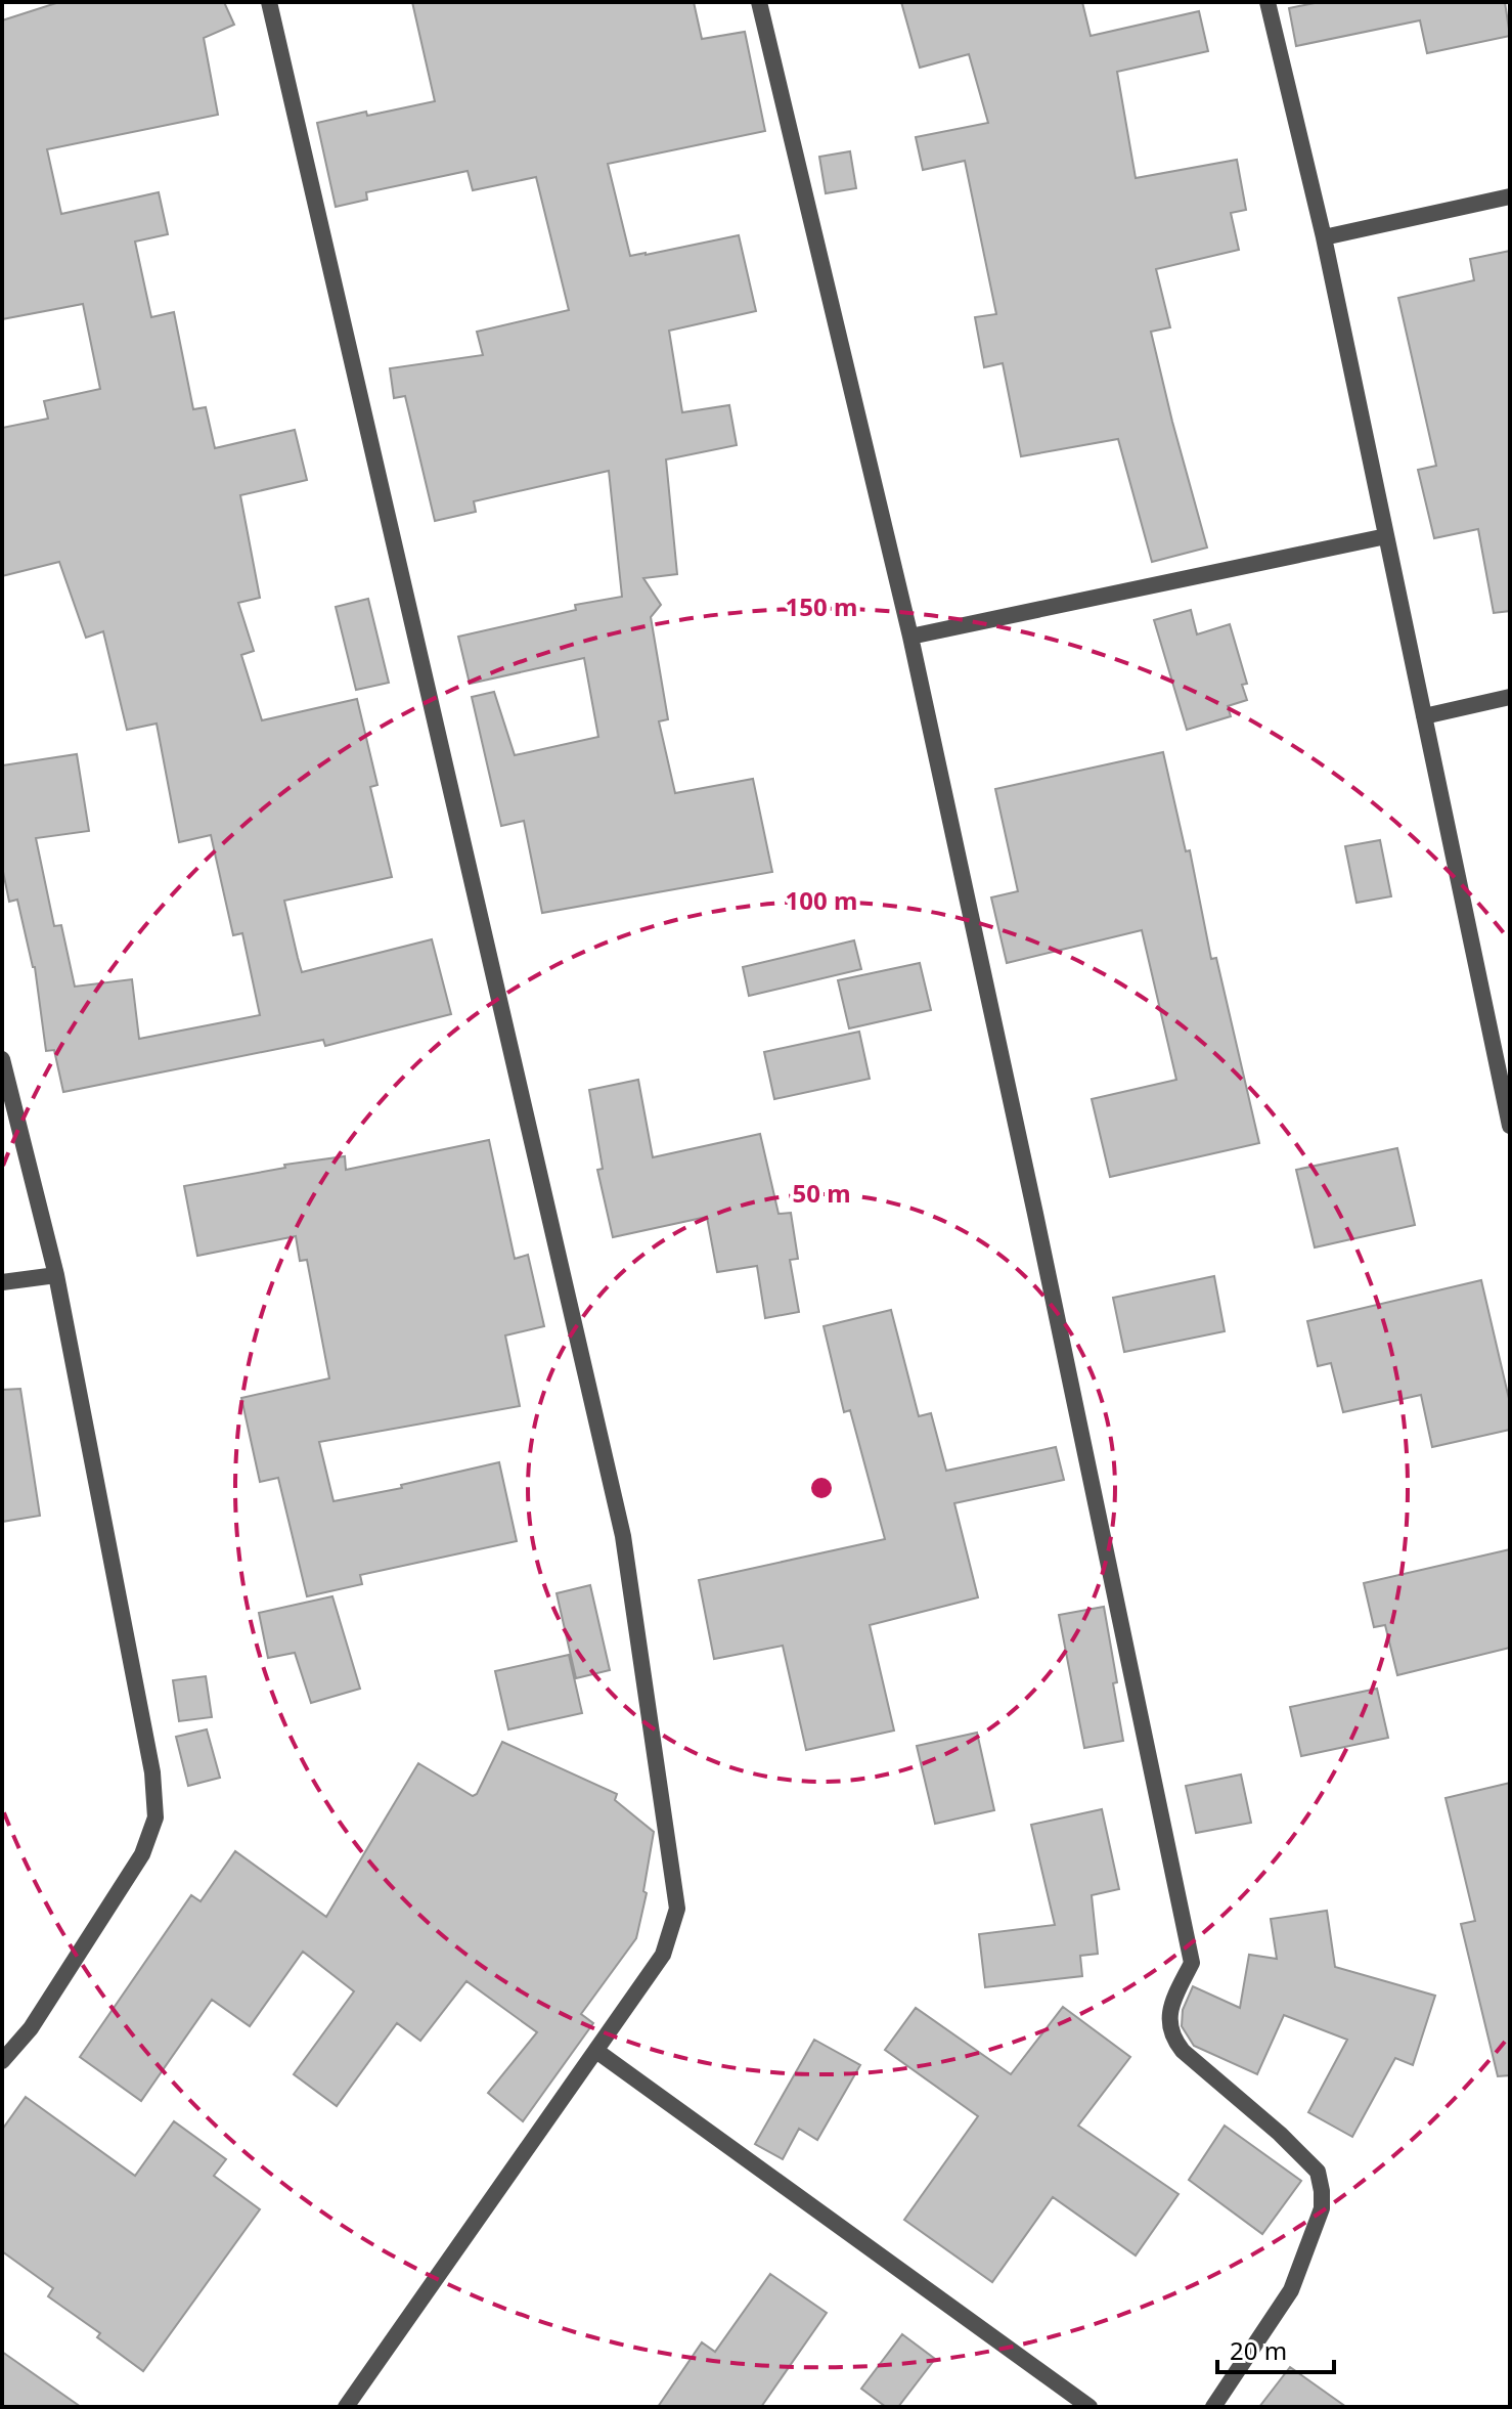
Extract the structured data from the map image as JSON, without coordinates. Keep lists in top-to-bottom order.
{
  "scale_bar": "20 m",
  "rings": ["150 m", "100 m", "50 m"]
}
